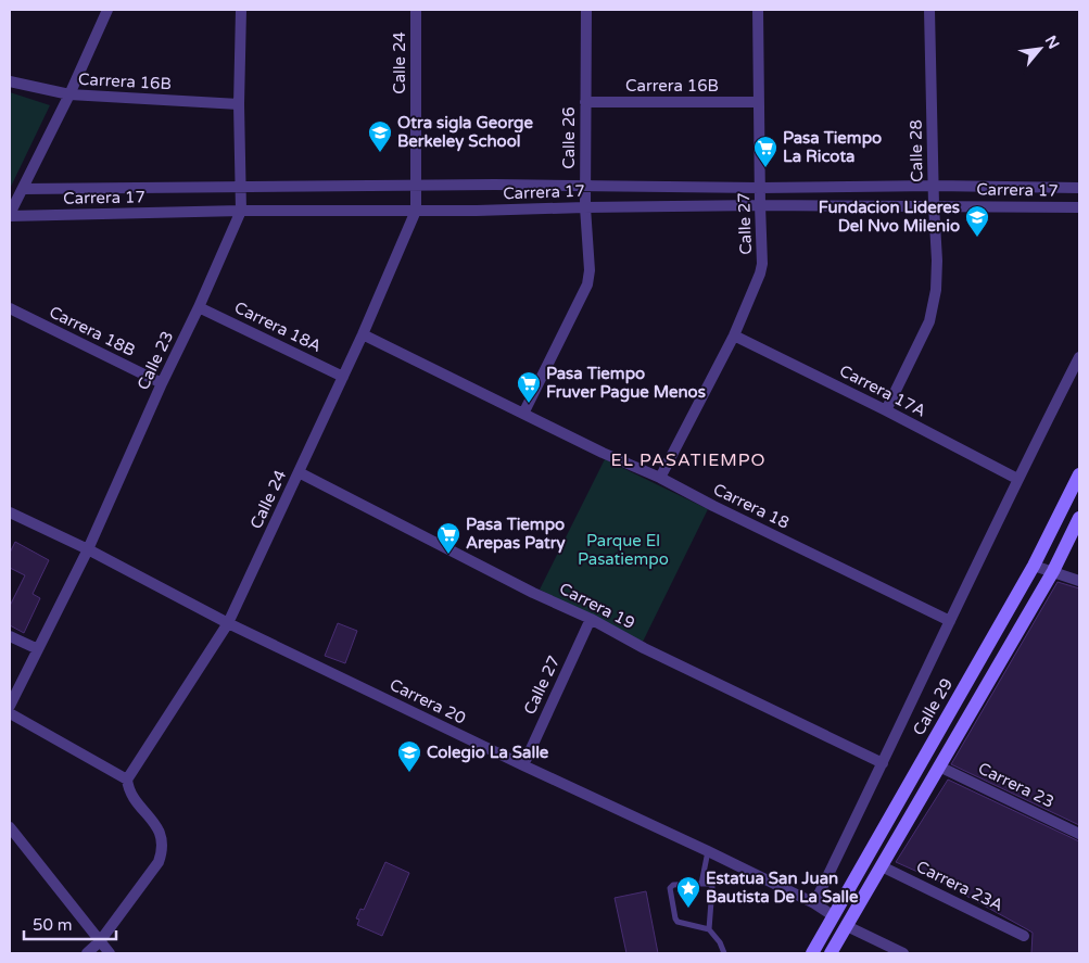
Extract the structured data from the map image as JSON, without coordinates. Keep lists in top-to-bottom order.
{
  "streets": {
    "main road": ["Calle 29"],
    "street": [
      "Calle 24",
      "Carrera 16B",
      "Calle 26",
      "Calle 28",
      "Carrera 17",
      "Calle 27",
      "Carrera 18A",
      "Carrera 18B",
      "Calle 23",
      "Carrera 17A",
      "Carrera 18",
      "Carrera 19",
      "Carrera 20",
      "Carrera 23",
      "Carrera 23A"
    ]
  },
  "crossings": [
    ["Calle 24", "Carrera 17"],
    ["Calle 24", "Carrera 18A"],
    ["Calle 24", "Carrera 18"],
    ["Calle 24", "Carrera 19"],
    ["Calle 24", "Carrera 20"],
    ["Carrera 16B", "Calle 26"],
    ["Carrera 16B", "Calle 27"],
    ["Carrera 16B", "Calle 23"],
    ["Calle 26", "Carrera 17"],
    ["Calle 26", "Carrera 18"],
    ["Calle 28", "Carrera 17"],
    ["Calle 28", "Carrera 17A"],
    ["Carrera 17", "Calle 27"],
    ["Carrera 17", "Calle 23"],
    ["Calle 27", "Carrera 17A"],
    ["Calle 27", "Carrera 18"],
    ["Calle 27", "Carrera 19"],
    ["Calle 27", "Carrera 20"],
    ["Carrera 18A", "Calle 23"],
    ["Carrera 18B", "Calle 23"],
    ["Calle 23", "Carrera 20"],
    ["Carrera 20", "Calle 29"]
  ],
  "districts": ["EL PASATIEMPO"],
  "parks": ["Parque El Pasatiempo"],
  "places": {
    "school or university": ["Otra sigla George Berkeley School", "Fundacion Lideres Del Nvo Milenio", "Colegio La Salle"],
    "supermarket": ["Pasa Tiempo La Ricota", "Pasa Tiempo Fruver Pague Menos", "Pasa Tiempo Arepas Patry"],
    "place": ["Estatua San Juan Bautista De La Salle"]
  },
  "scale_bar": "50 m",
  "north": "top right"
}
